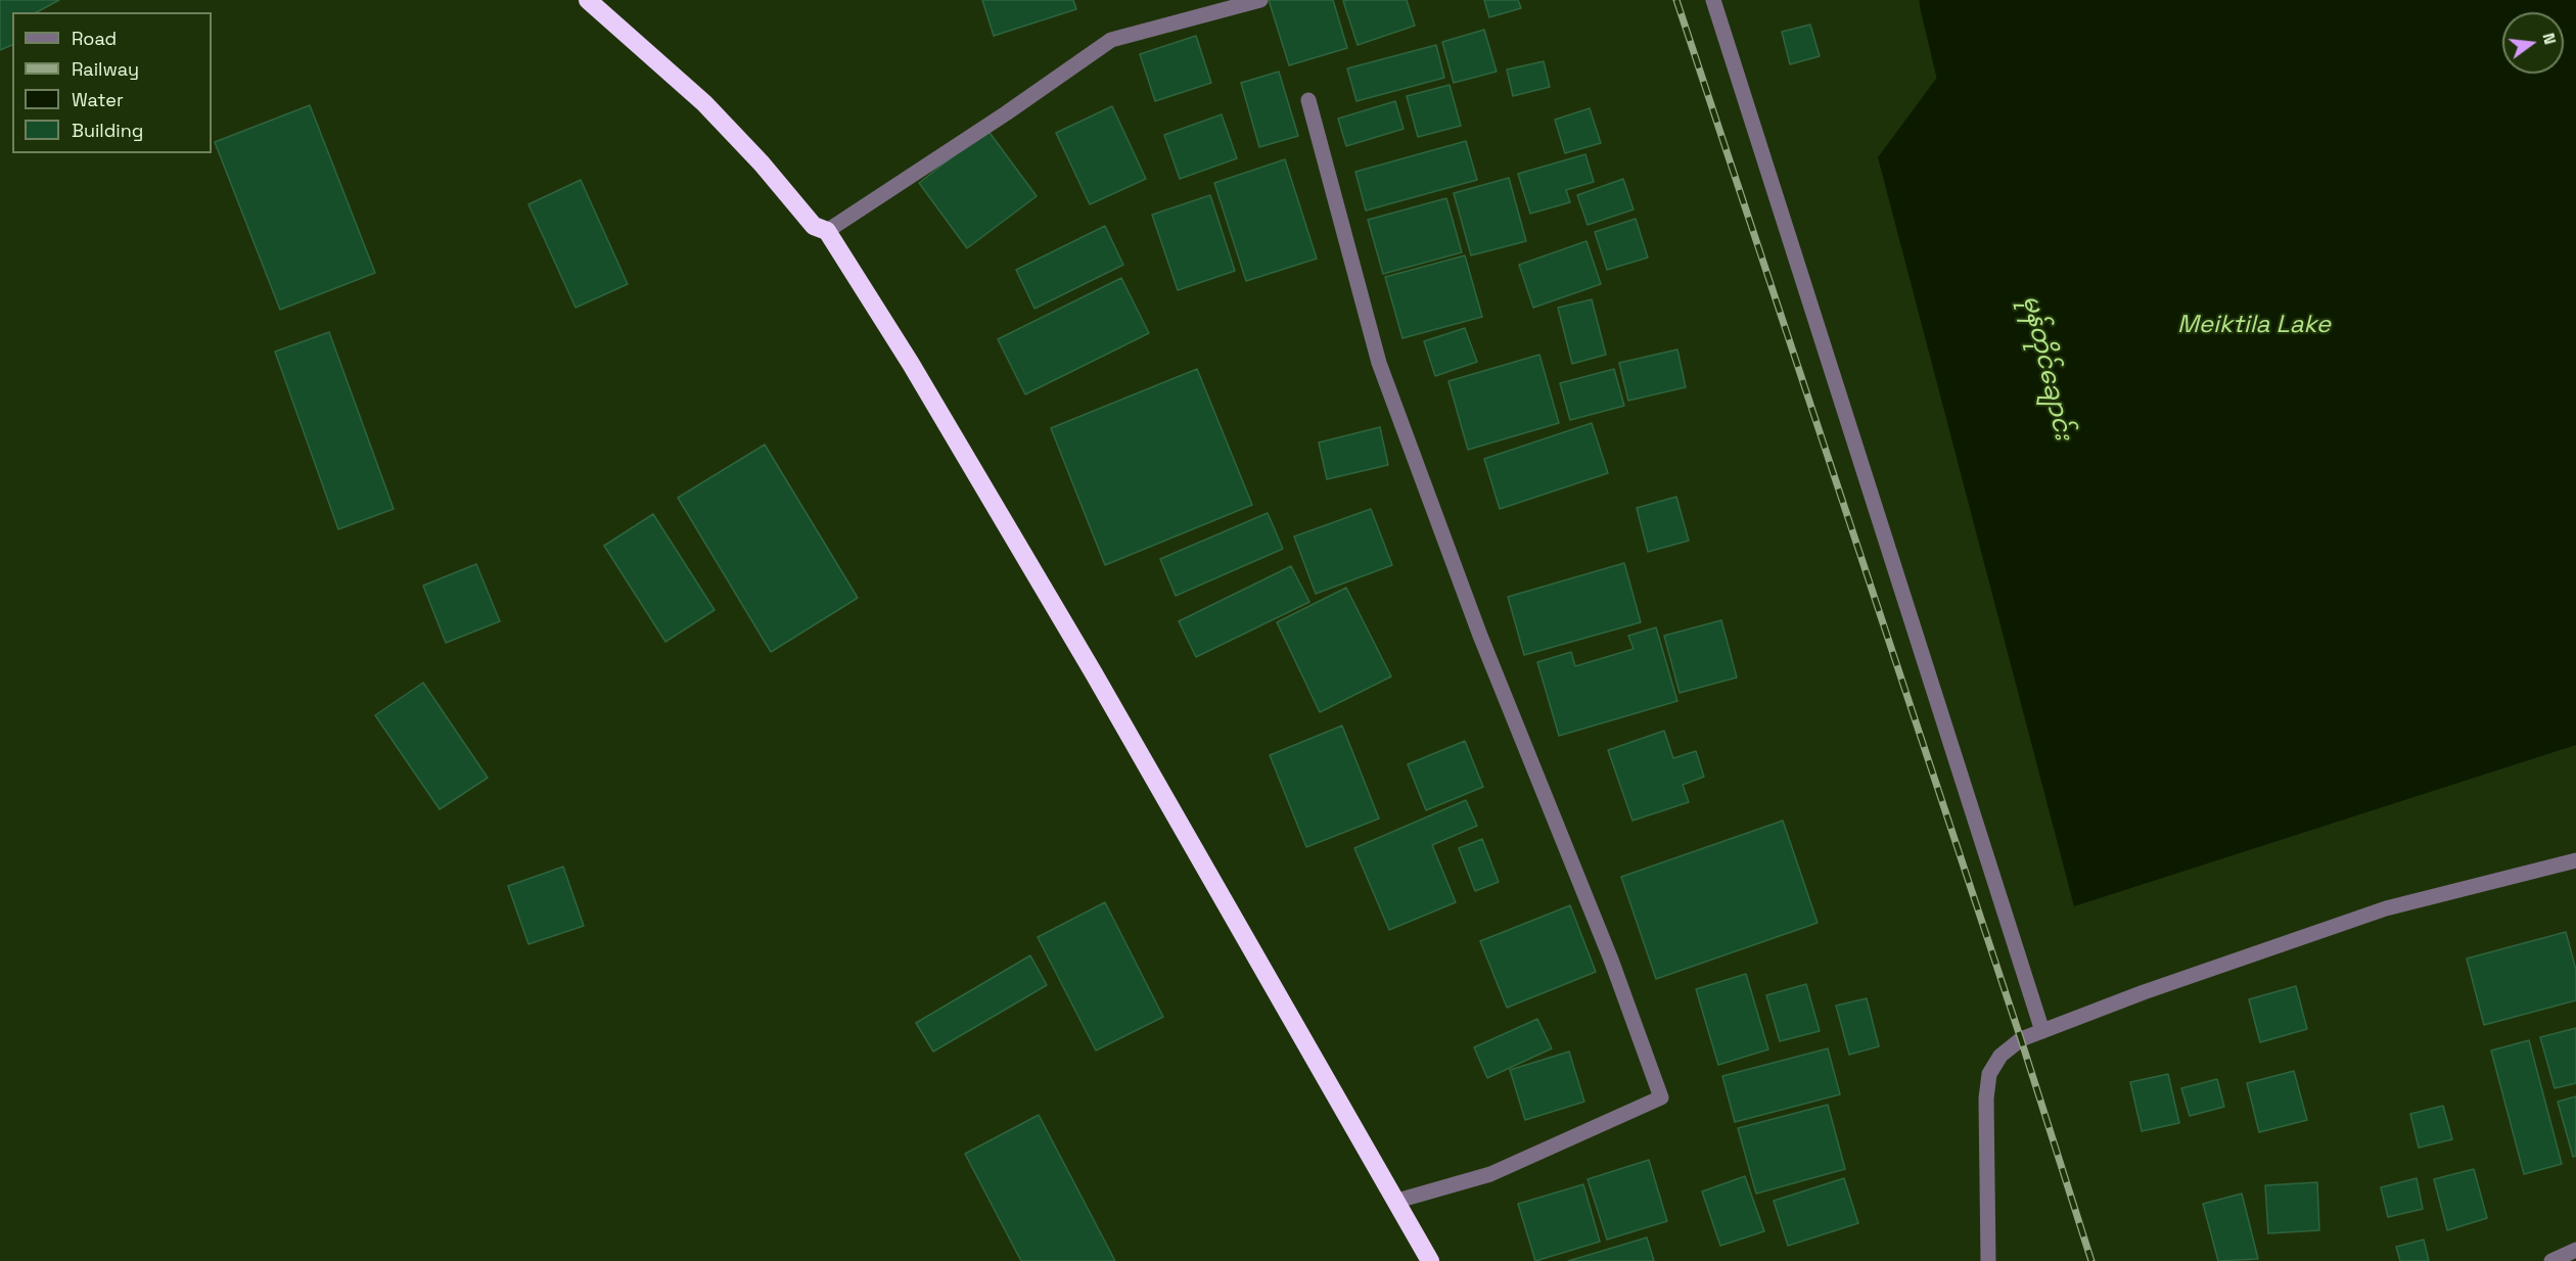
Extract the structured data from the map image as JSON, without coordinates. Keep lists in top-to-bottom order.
{
  "water": ["Meiktila Lake", "မုန်တိုင်ချောင်း"],
  "legend": [
    "Road",
    "Railway",
    "Water",
    "Building"
  ],
  "north": "right"
}
